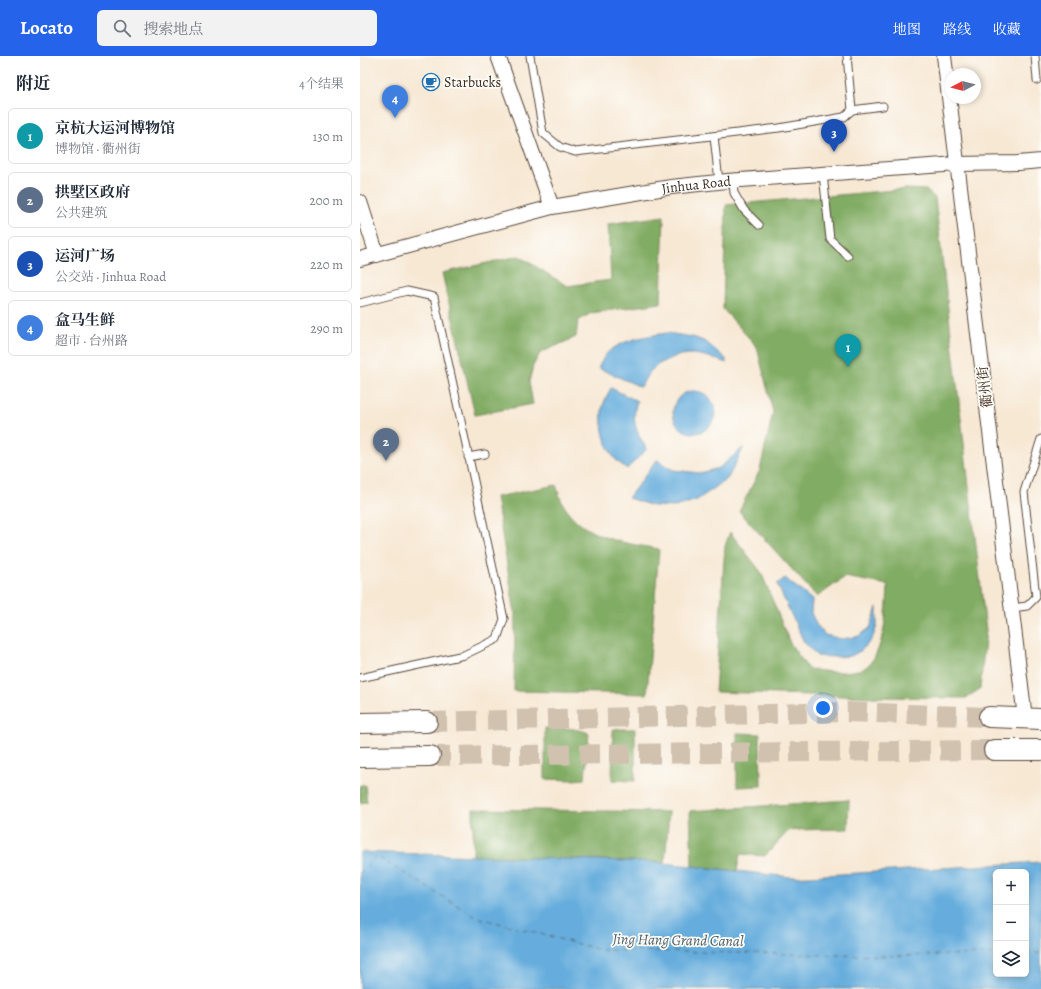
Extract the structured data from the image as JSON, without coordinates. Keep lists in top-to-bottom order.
{
  "streets": {
    "street": ["Jinhua Road", "衢州街"]
  },
  "crossings": [
    ["Jinhua Road", "衢州街"]
  ],
  "water": ["Jing Hang Grand Canal"],
  "places": {
    "cafe": ["Starbucks"]
  },
  "north": "left",
  "page": {
    "header": "Locato",
    "search": "搜索地点",
    "nav": ["地图", "路线", "收藏"],
    "heading": ["附近", "4个结果"],
    "pins": [
      "4",
      "3",
      "1",
      "2"
    ],
    "list": [
      {
        "mark": "1",
        "name": "京杭大运河博物馆",
        "note": "博物馆 · 衢州街",
        "value": "130 m"
      },
      {
        "mark": "2",
        "name": "拱墅区政府",
        "note": "公共建筑",
        "value": "200 m"
      },
      {
        "mark": "3",
        "name": "运河广场",
        "note": "公交站 · Jinhua Road",
        "value": "220 m"
      },
      {
        "mark": "4",
        "name": "盒马生鲜",
        "note": "超市 · 台州路",
        "value": "290 m"
      }
    ],
    "map_buttons": ["+", "−"]
  }
}
